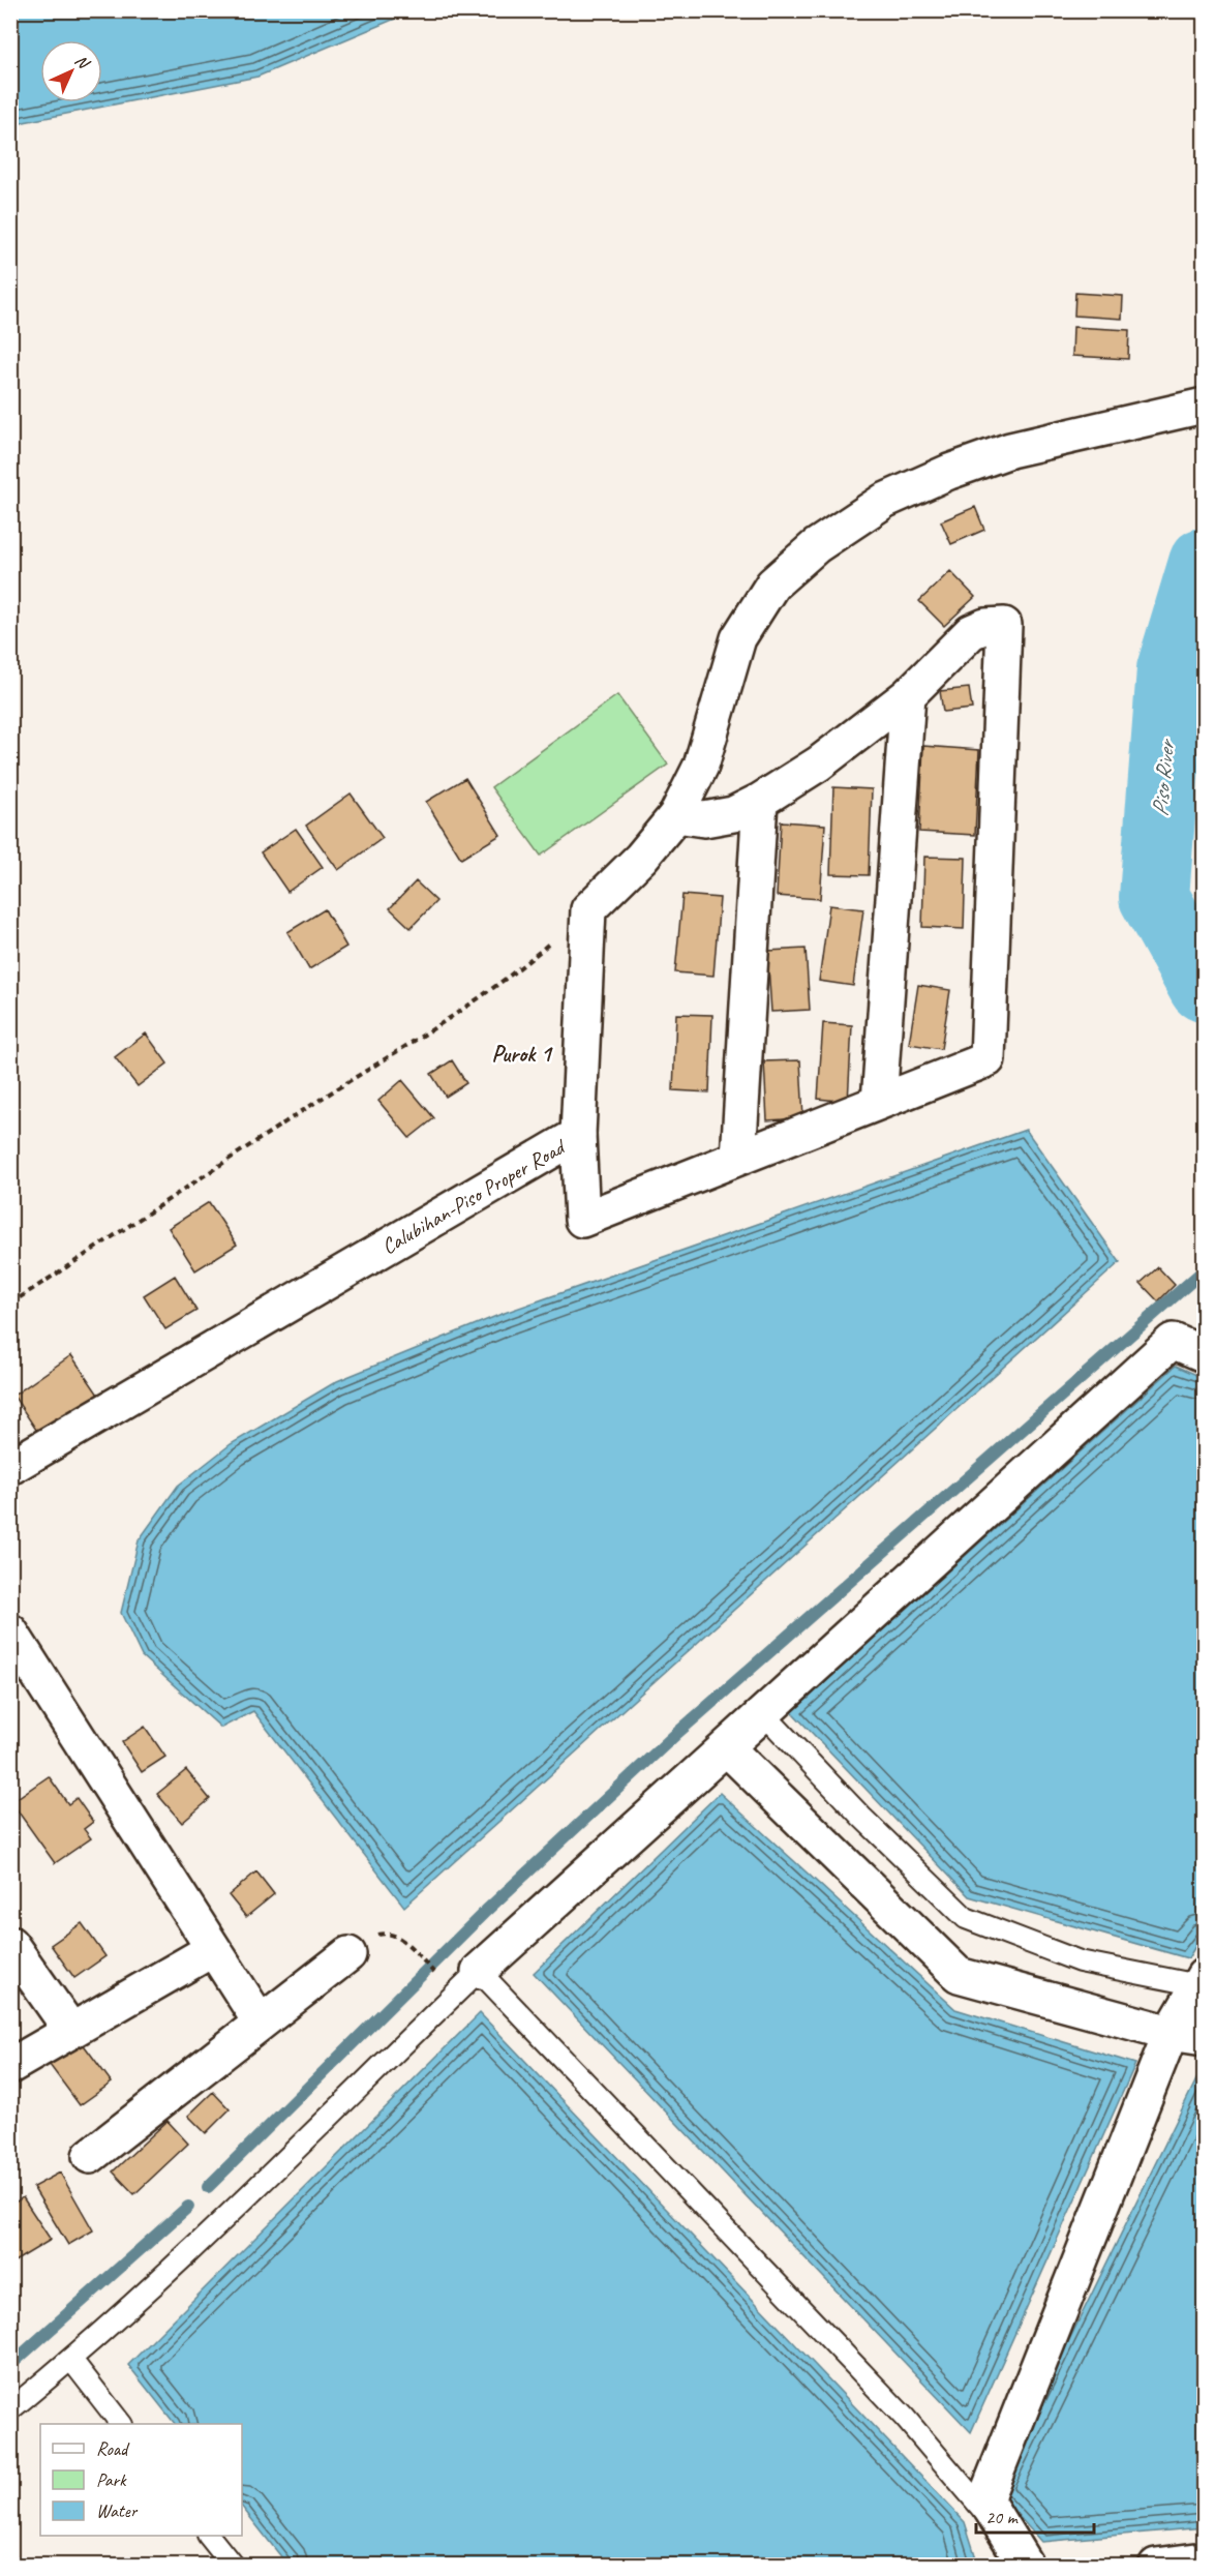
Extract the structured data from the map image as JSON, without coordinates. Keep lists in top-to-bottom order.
{
  "streets": {
    "street": ["Calubihan-Piso Proper Road"]
  },
  "districts": ["Purok 1"],
  "water": ["Piso River"],
  "legend": ["Road", "Park", "Water"],
  "scale_bar": "20 m",
  "north": "top right"
}
